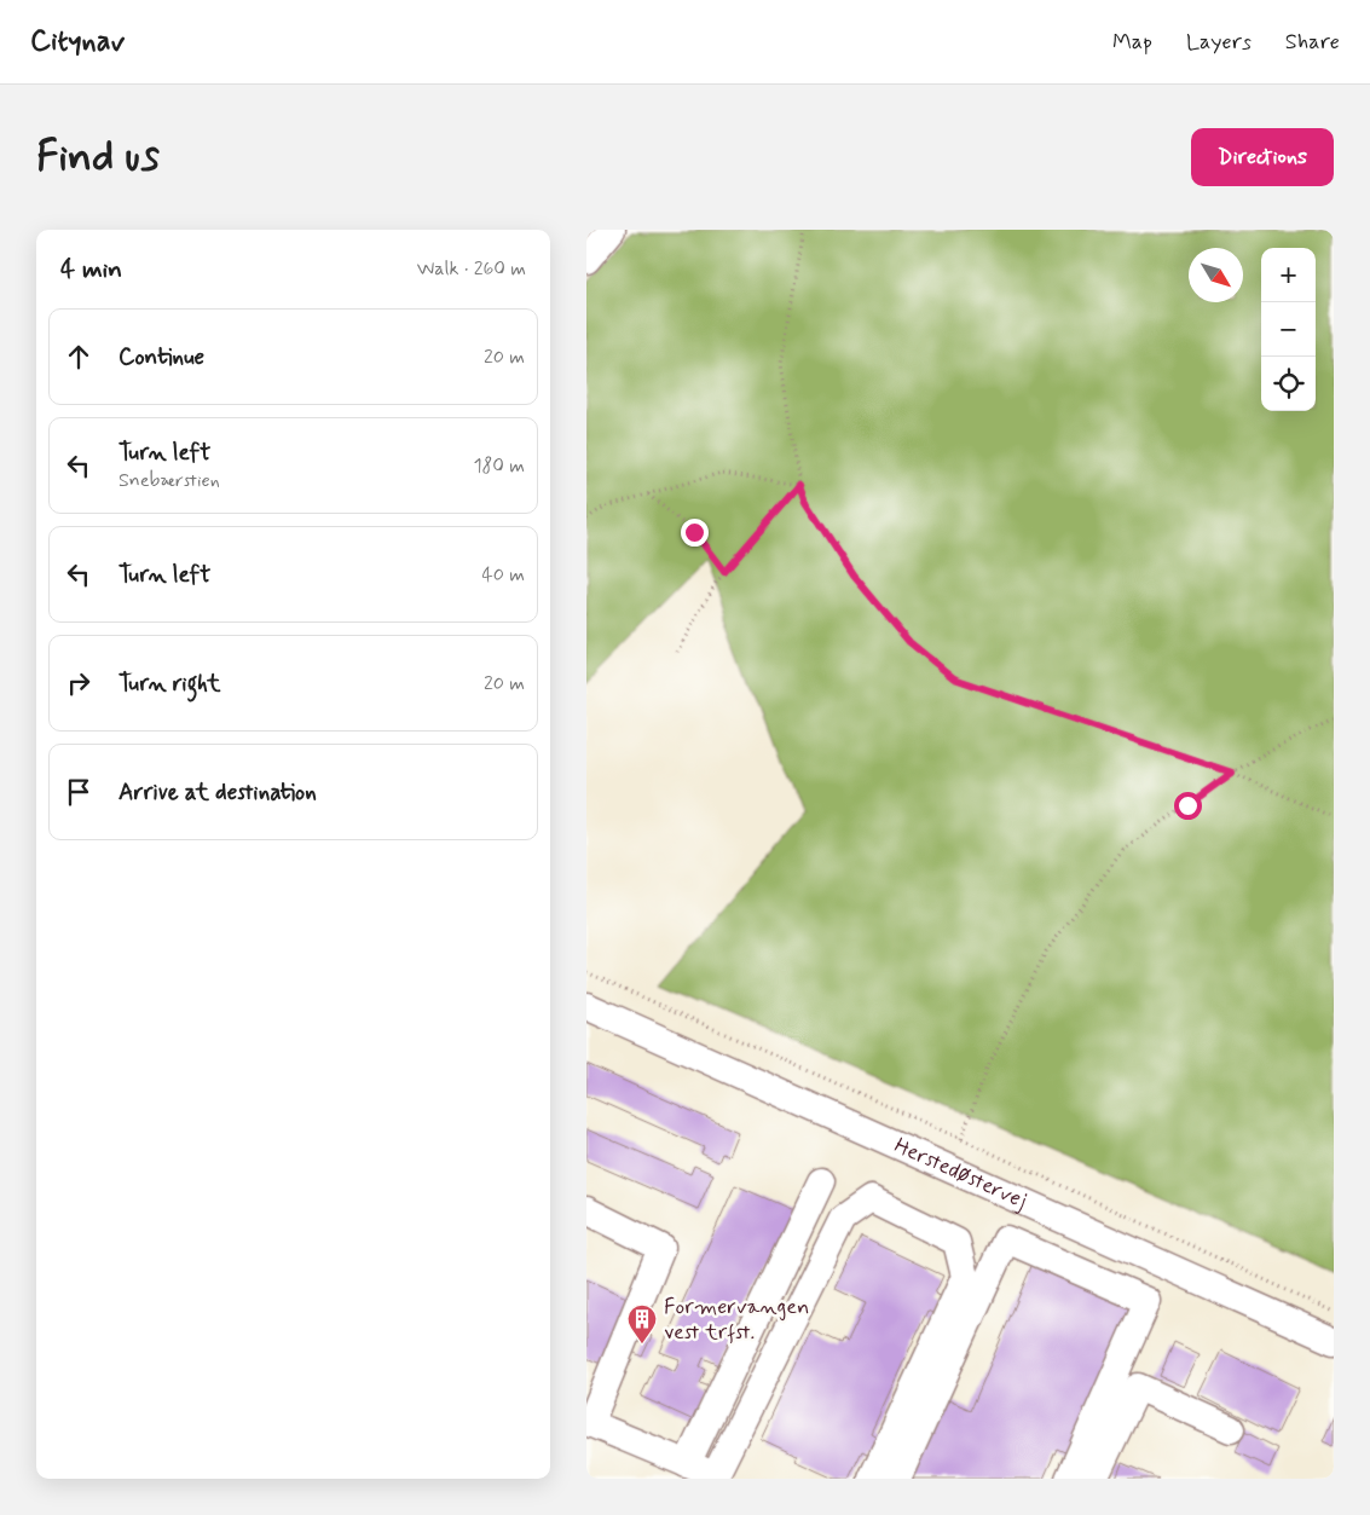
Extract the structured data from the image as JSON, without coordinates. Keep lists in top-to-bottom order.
{
  "streets": {
    "street": ["Herstedøstervej"]
  },
  "places": {
    "building": ["Formervangen vest trfst."]
  },
  "north": "bottom right",
  "page": {
    "header": "Citynav",
    "nav": ["Map", "Layers", "Share"],
    "buttons": "Directions",
    "title": "Find us",
    "heading": ["4 min", "Walk · 260 m"],
    "map_buttons": ["+", "−"],
    "list": [
      ["Continue", "20 m"],
      ["Turn left", "Snebærstien", "180 m"],
      ["Turn left", "40 m"],
      ["Turn right", "20 m"],
      "Arrive at destination"
    ]
  }
}
